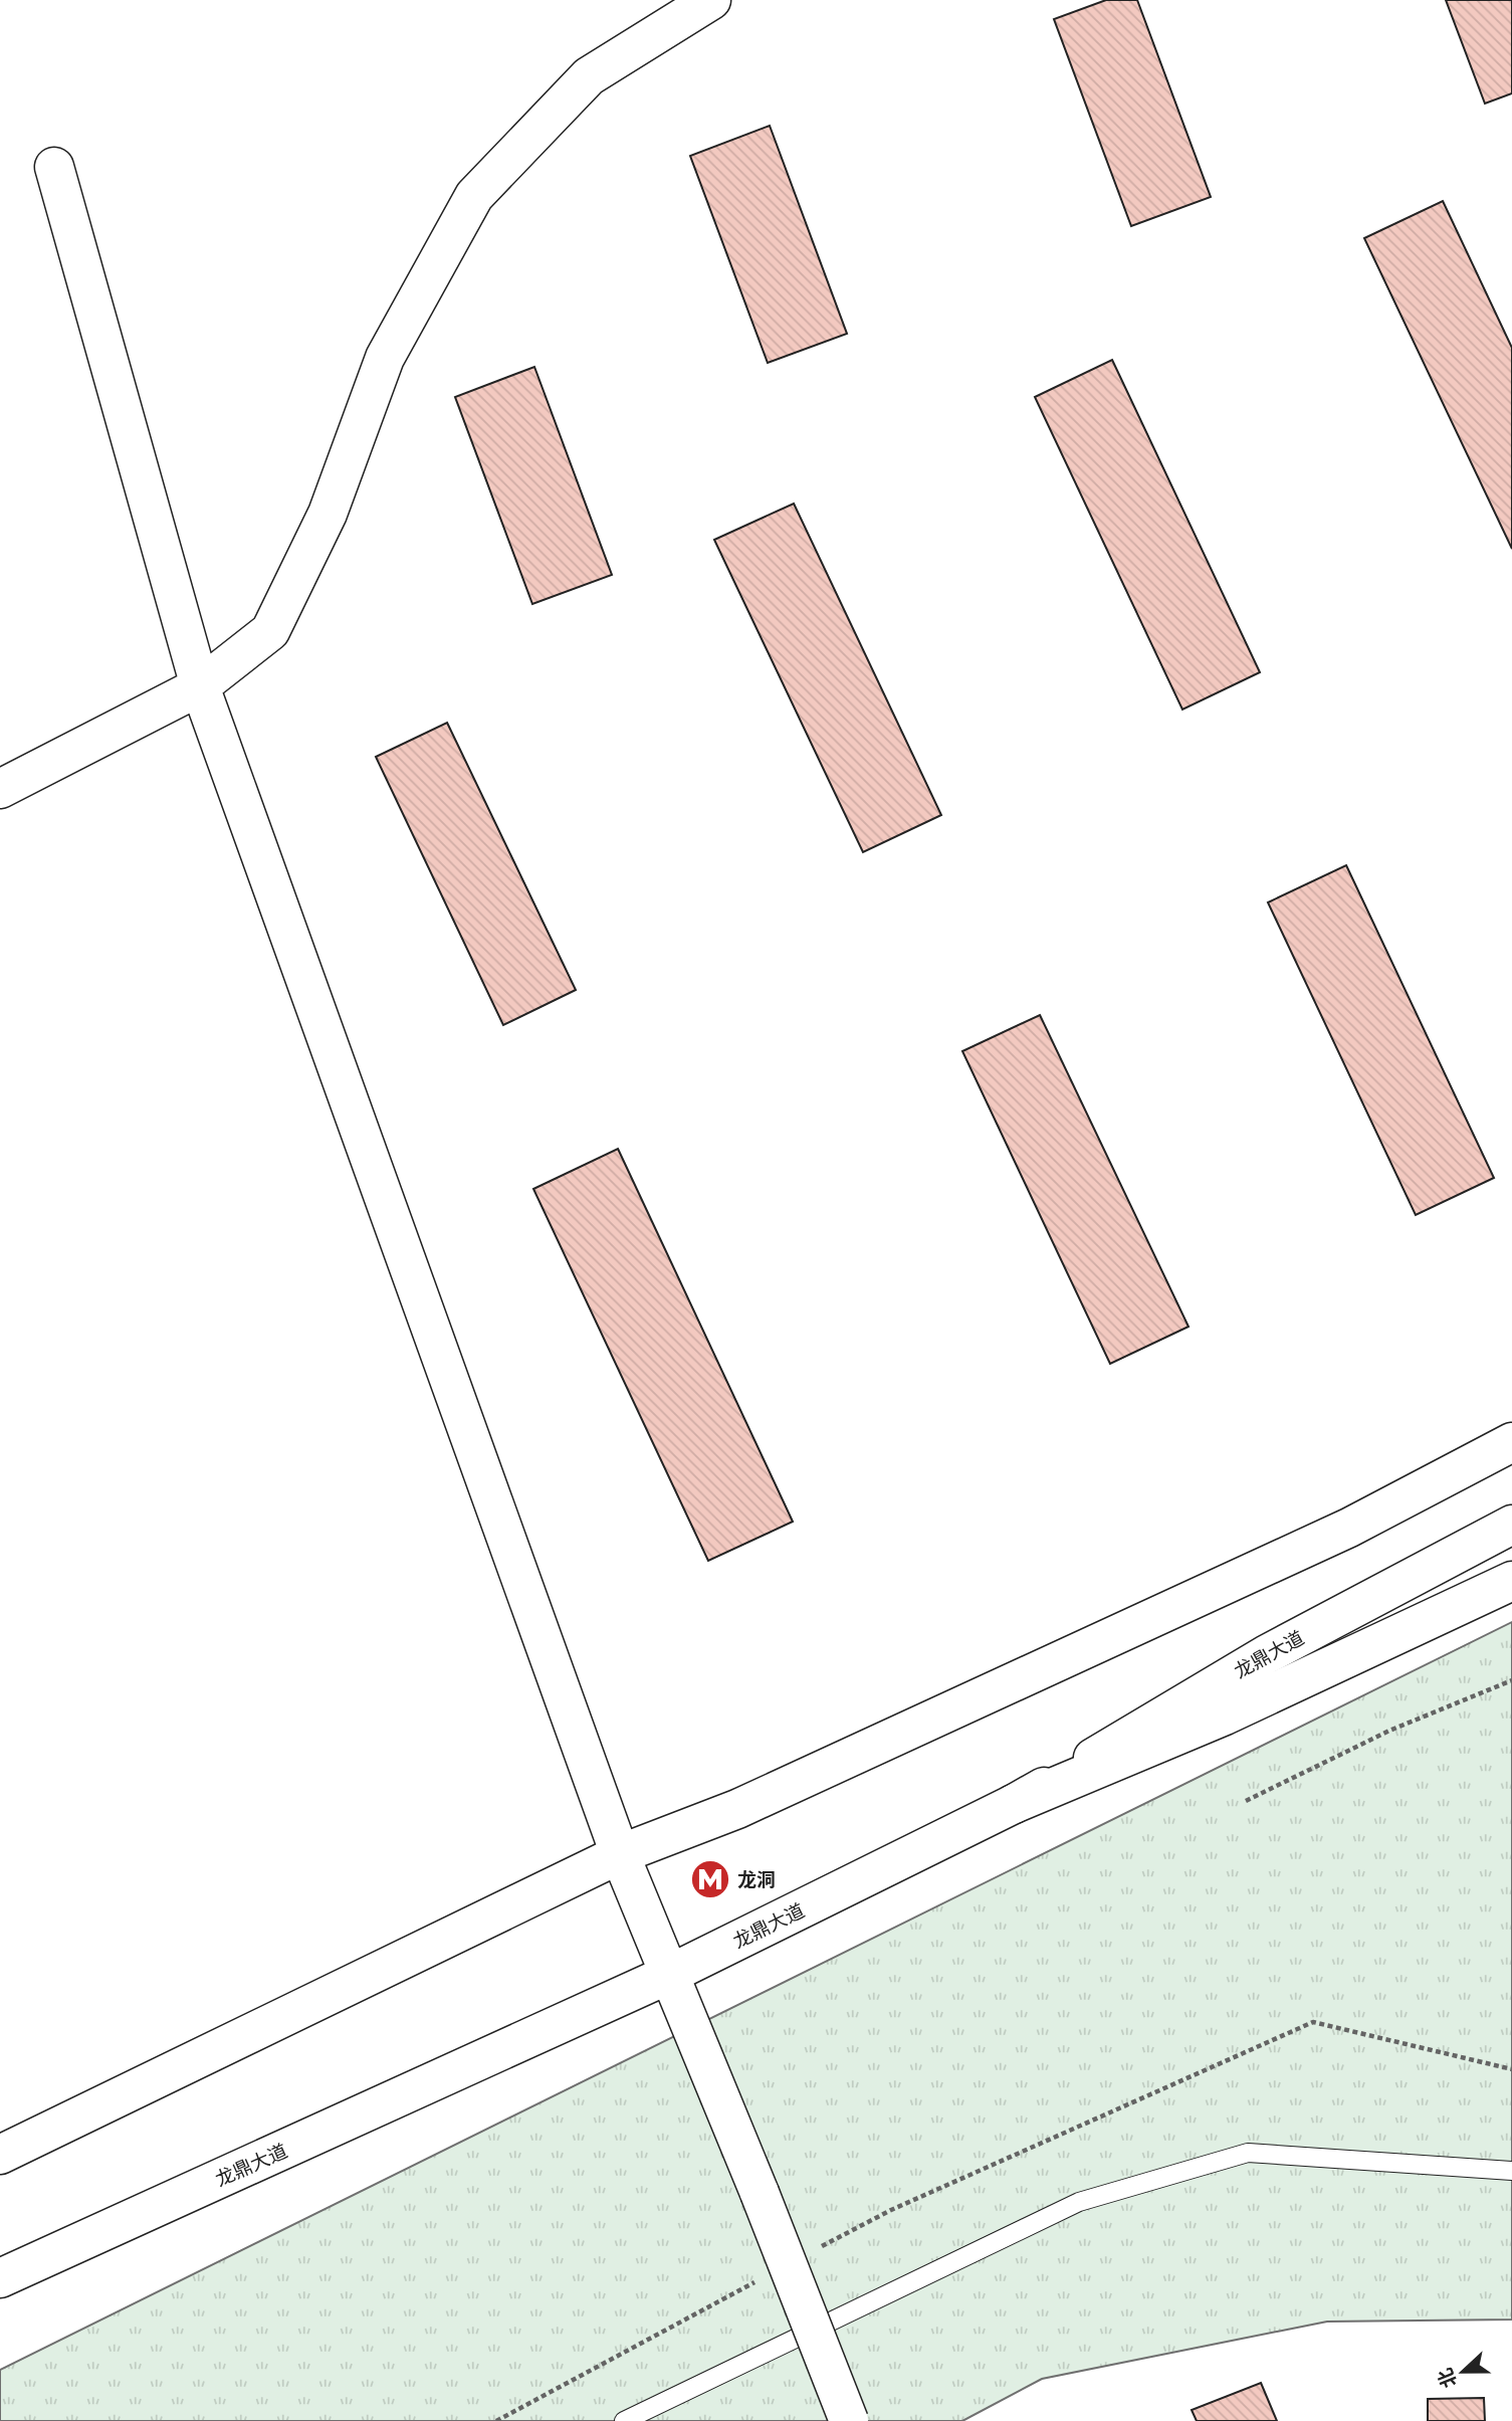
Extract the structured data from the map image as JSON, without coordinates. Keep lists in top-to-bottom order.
{
  "streets": {
    "main road": ["龙鼎大道"]
  },
  "places": {
    "metro station": ["龙洞"]
  },
  "north": "left"
}
